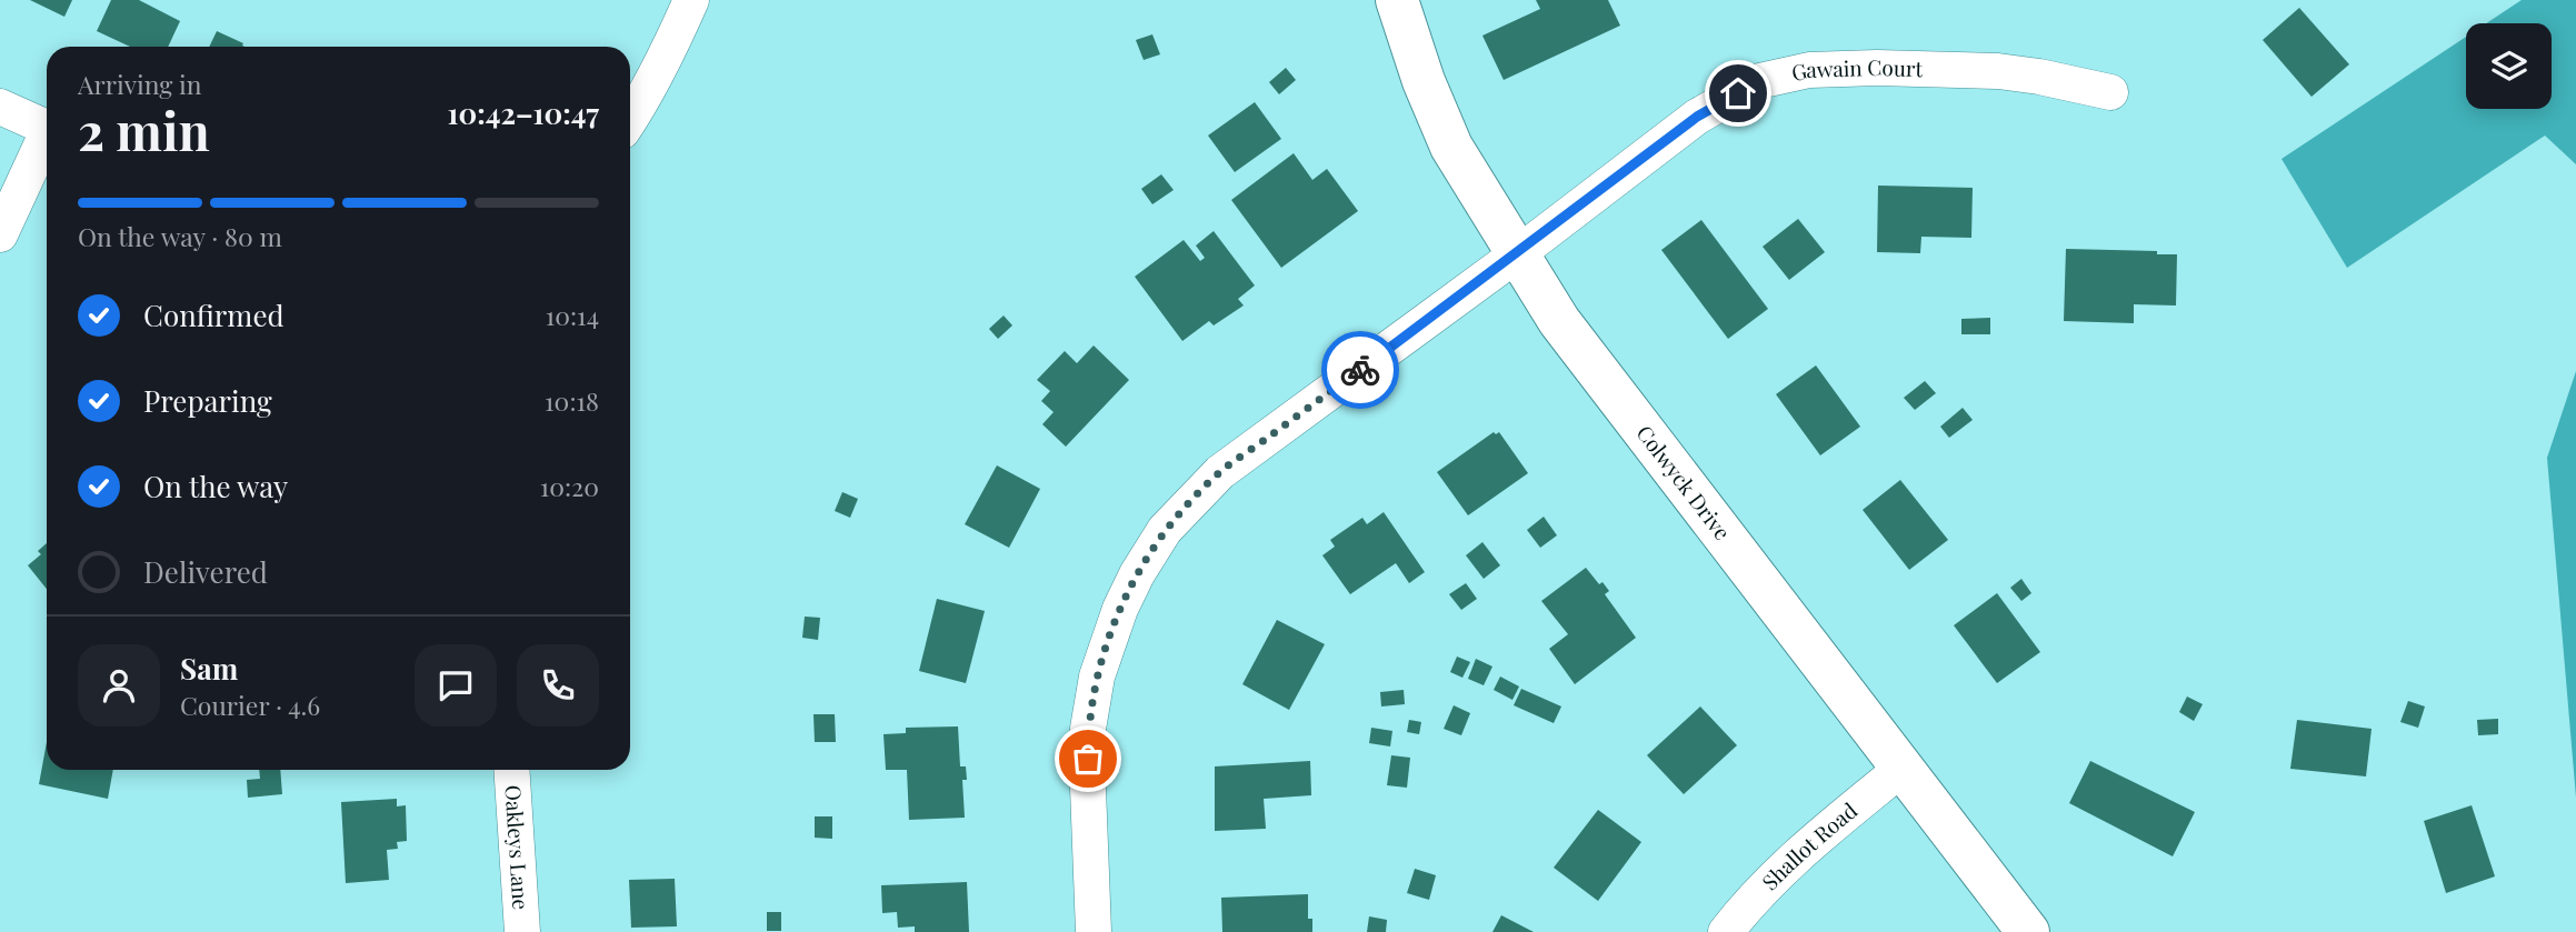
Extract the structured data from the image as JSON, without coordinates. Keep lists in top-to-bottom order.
{
  "streets": {
    "street": [
      "Gawain Court",
      "Colwyck Drive",
      "Oakleys Lane",
      "Shallot Road"
    ]
  },
  "crossings": [
    ["Gawain Court", "Colwyck Drive"],
    ["Colwyck Drive", "Shallot Road"]
  ],
  "page": {
    "heading": ["2 min", "Arriving in", "10:42–10:47"],
    "panel": ["Sam", "Courier · 4.6"],
    "bar": "On the way · 80 m",
    "list": [
      ["Confirmed", "10:14"],
      ["Preparing", "10:18"],
      ["On the way", "10:20"],
      "Delivered"
    ]
  }
}
